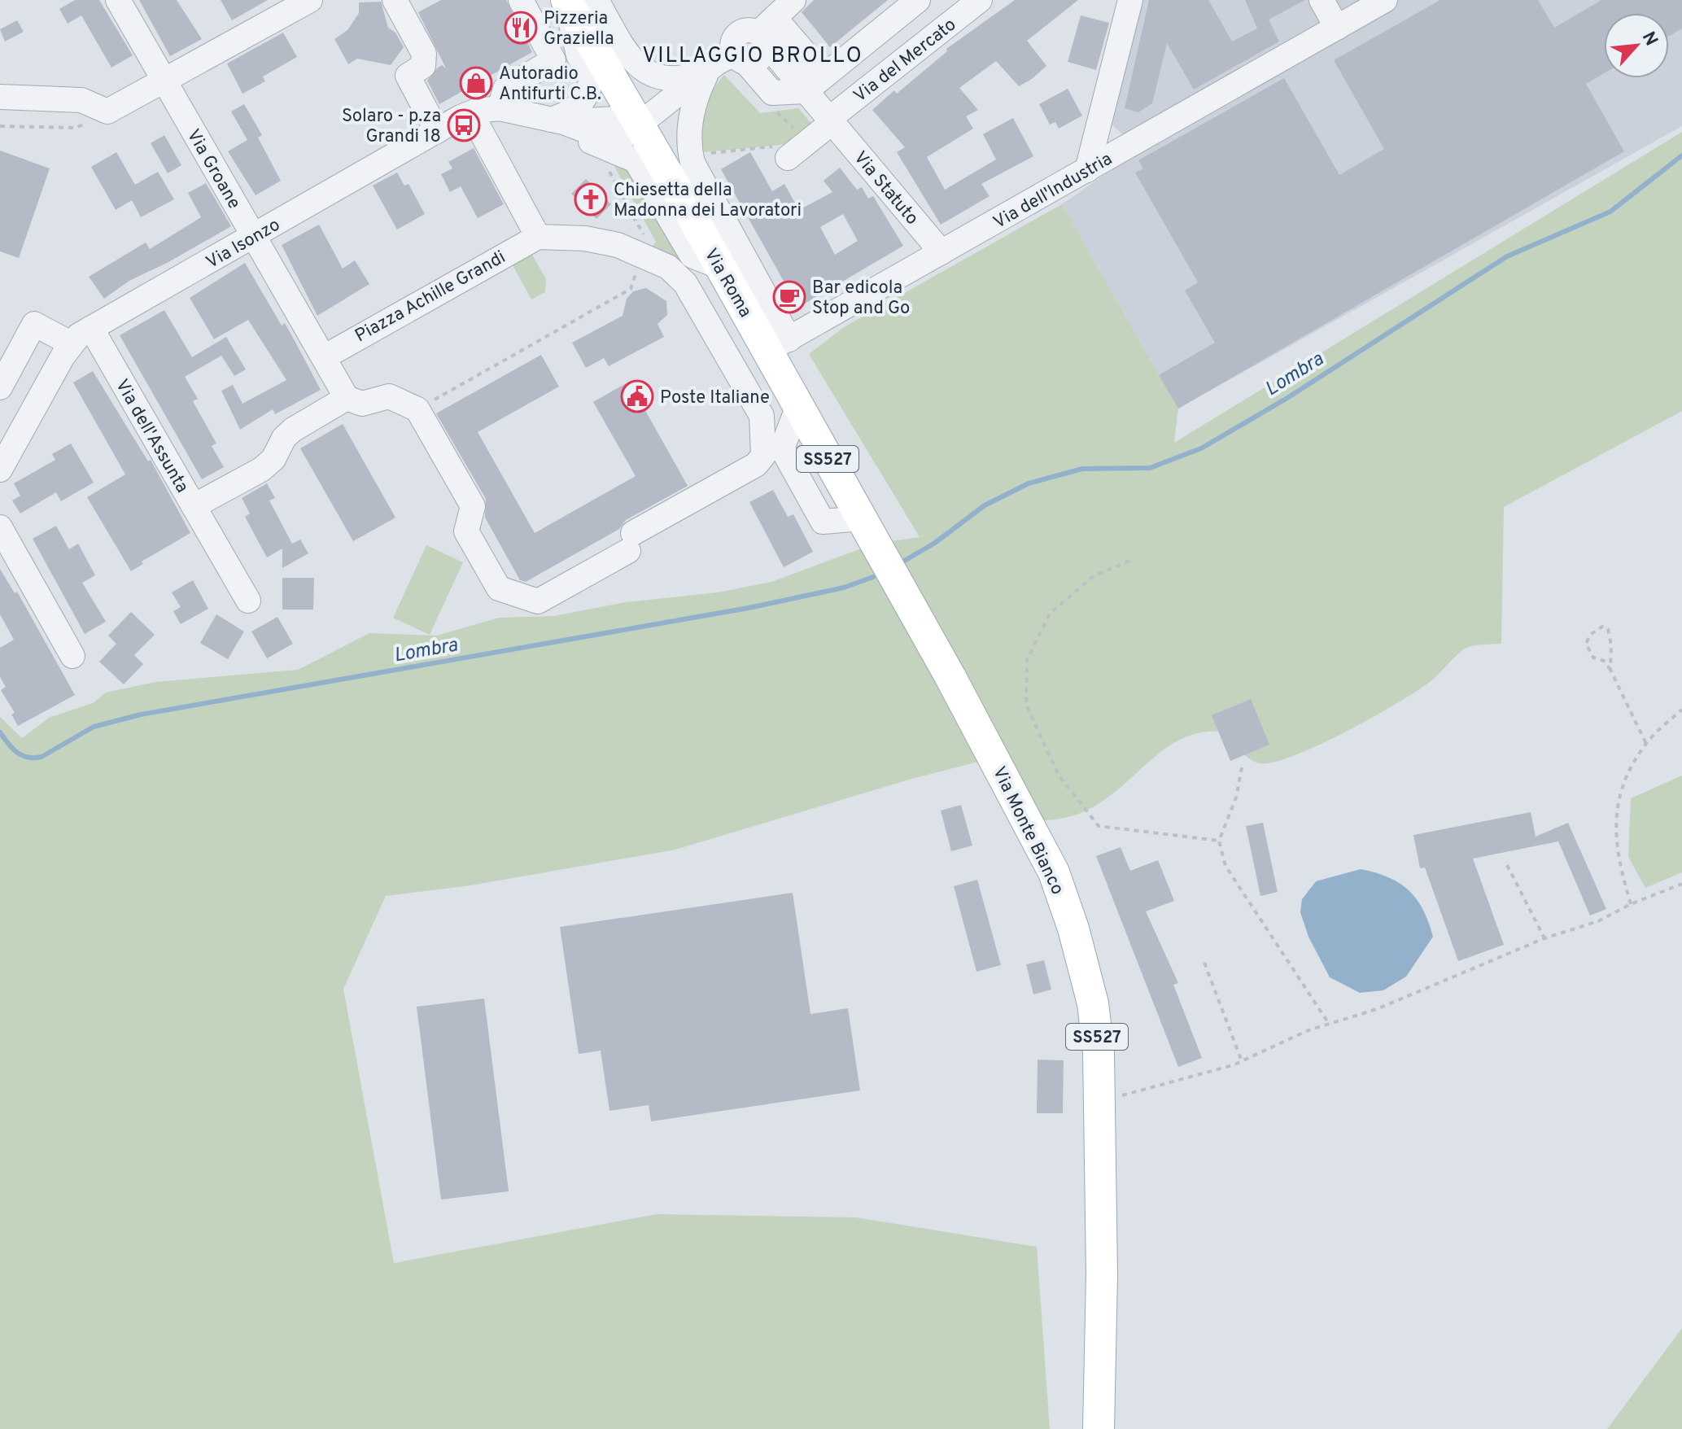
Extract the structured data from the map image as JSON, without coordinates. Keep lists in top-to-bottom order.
{
  "streets": {
    "main road": ["Via Roma", "SS527", "Via Monte Bianco"],
    "street": [
      "Via del Mercato",
      "Via Groane",
      "Via Statuto",
      "Via dell'Industria",
      "Via Isonzo",
      "Piazza Achille Grandi",
      "Via dell'Assunta"
    ]
  },
  "crossings": [
    ["Via del Mercato", "Via Statuto"],
    ["Via Groane", "Via Isonzo"],
    ["Via Groane", "Piazza Achille Grandi"],
    ["Via Statuto", "Via dell'Industria"],
    ["Via dell'Industria", "Via Roma"],
    ["Via Isonzo", "Via dell'Assunta"],
    ["Via Roma", "Via Monte Bianco"]
  ],
  "districts": ["VILLAGGIO BROLLO"],
  "water": ["Lombra"],
  "places": {
    "restaurant": ["Pizzeria Graziella"],
    "shop": ["Autoradio Antifurti C.B."],
    "bus stop": ["Solaro - p.za Grandi 18"],
    "church": ["Chiesetta della Madonna dei Lavoratori"],
    "cafe": ["Bar edicola Stop and Go"],
    "public building": ["Poste Italiane"]
  },
  "north": "top right"
}
